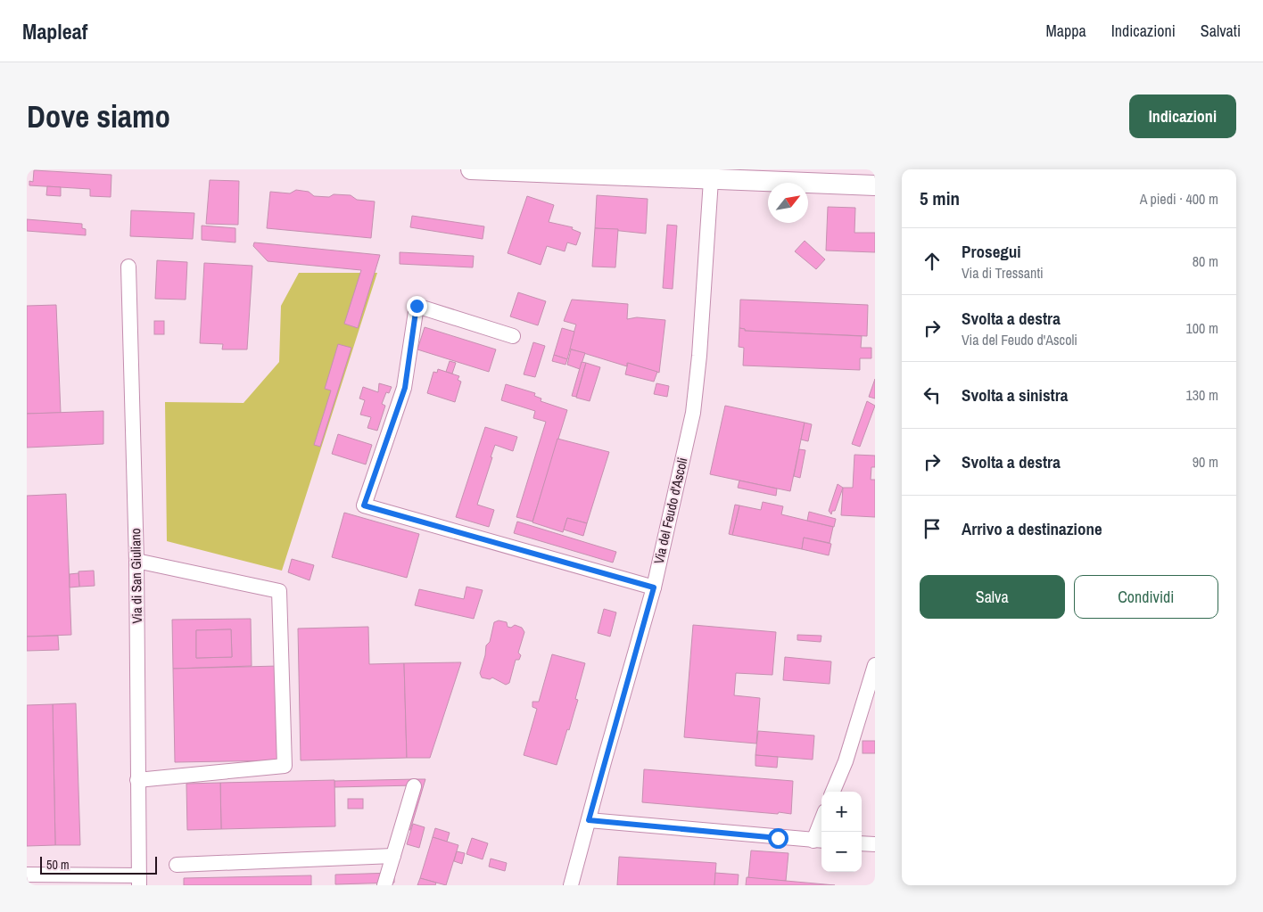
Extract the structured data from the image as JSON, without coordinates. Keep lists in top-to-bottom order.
{
  "streets": {
    "street": ["Via del Feudo d'Ascoli", "Via di San Giuliano"]
  },
  "scale_bar": "50 m",
  "north": "top right",
  "page": {
    "header": "Mapleaf",
    "nav": ["Mappa", "Indicazioni", "Salvati"],
    "buttons": [
      "Indicazioni",
      ["Salva", "Condividi"]
    ],
    "title": "Dove siamo",
    "heading": ["5 min", "A piedi · 400 m"],
    "list": [
      ["Prosegui", "Via di Tressanti", "80 m"],
      ["Svolta a destra", "Via del Feudo d'Ascoli", "100 m"],
      ["Svolta a sinistra", "130 m"],
      ["Svolta a destra", "90 m"],
      "Arrivo a destinazione"
    ],
    "map_buttons": ["+", "−"],
    "scale": "50 m"
  }
}
